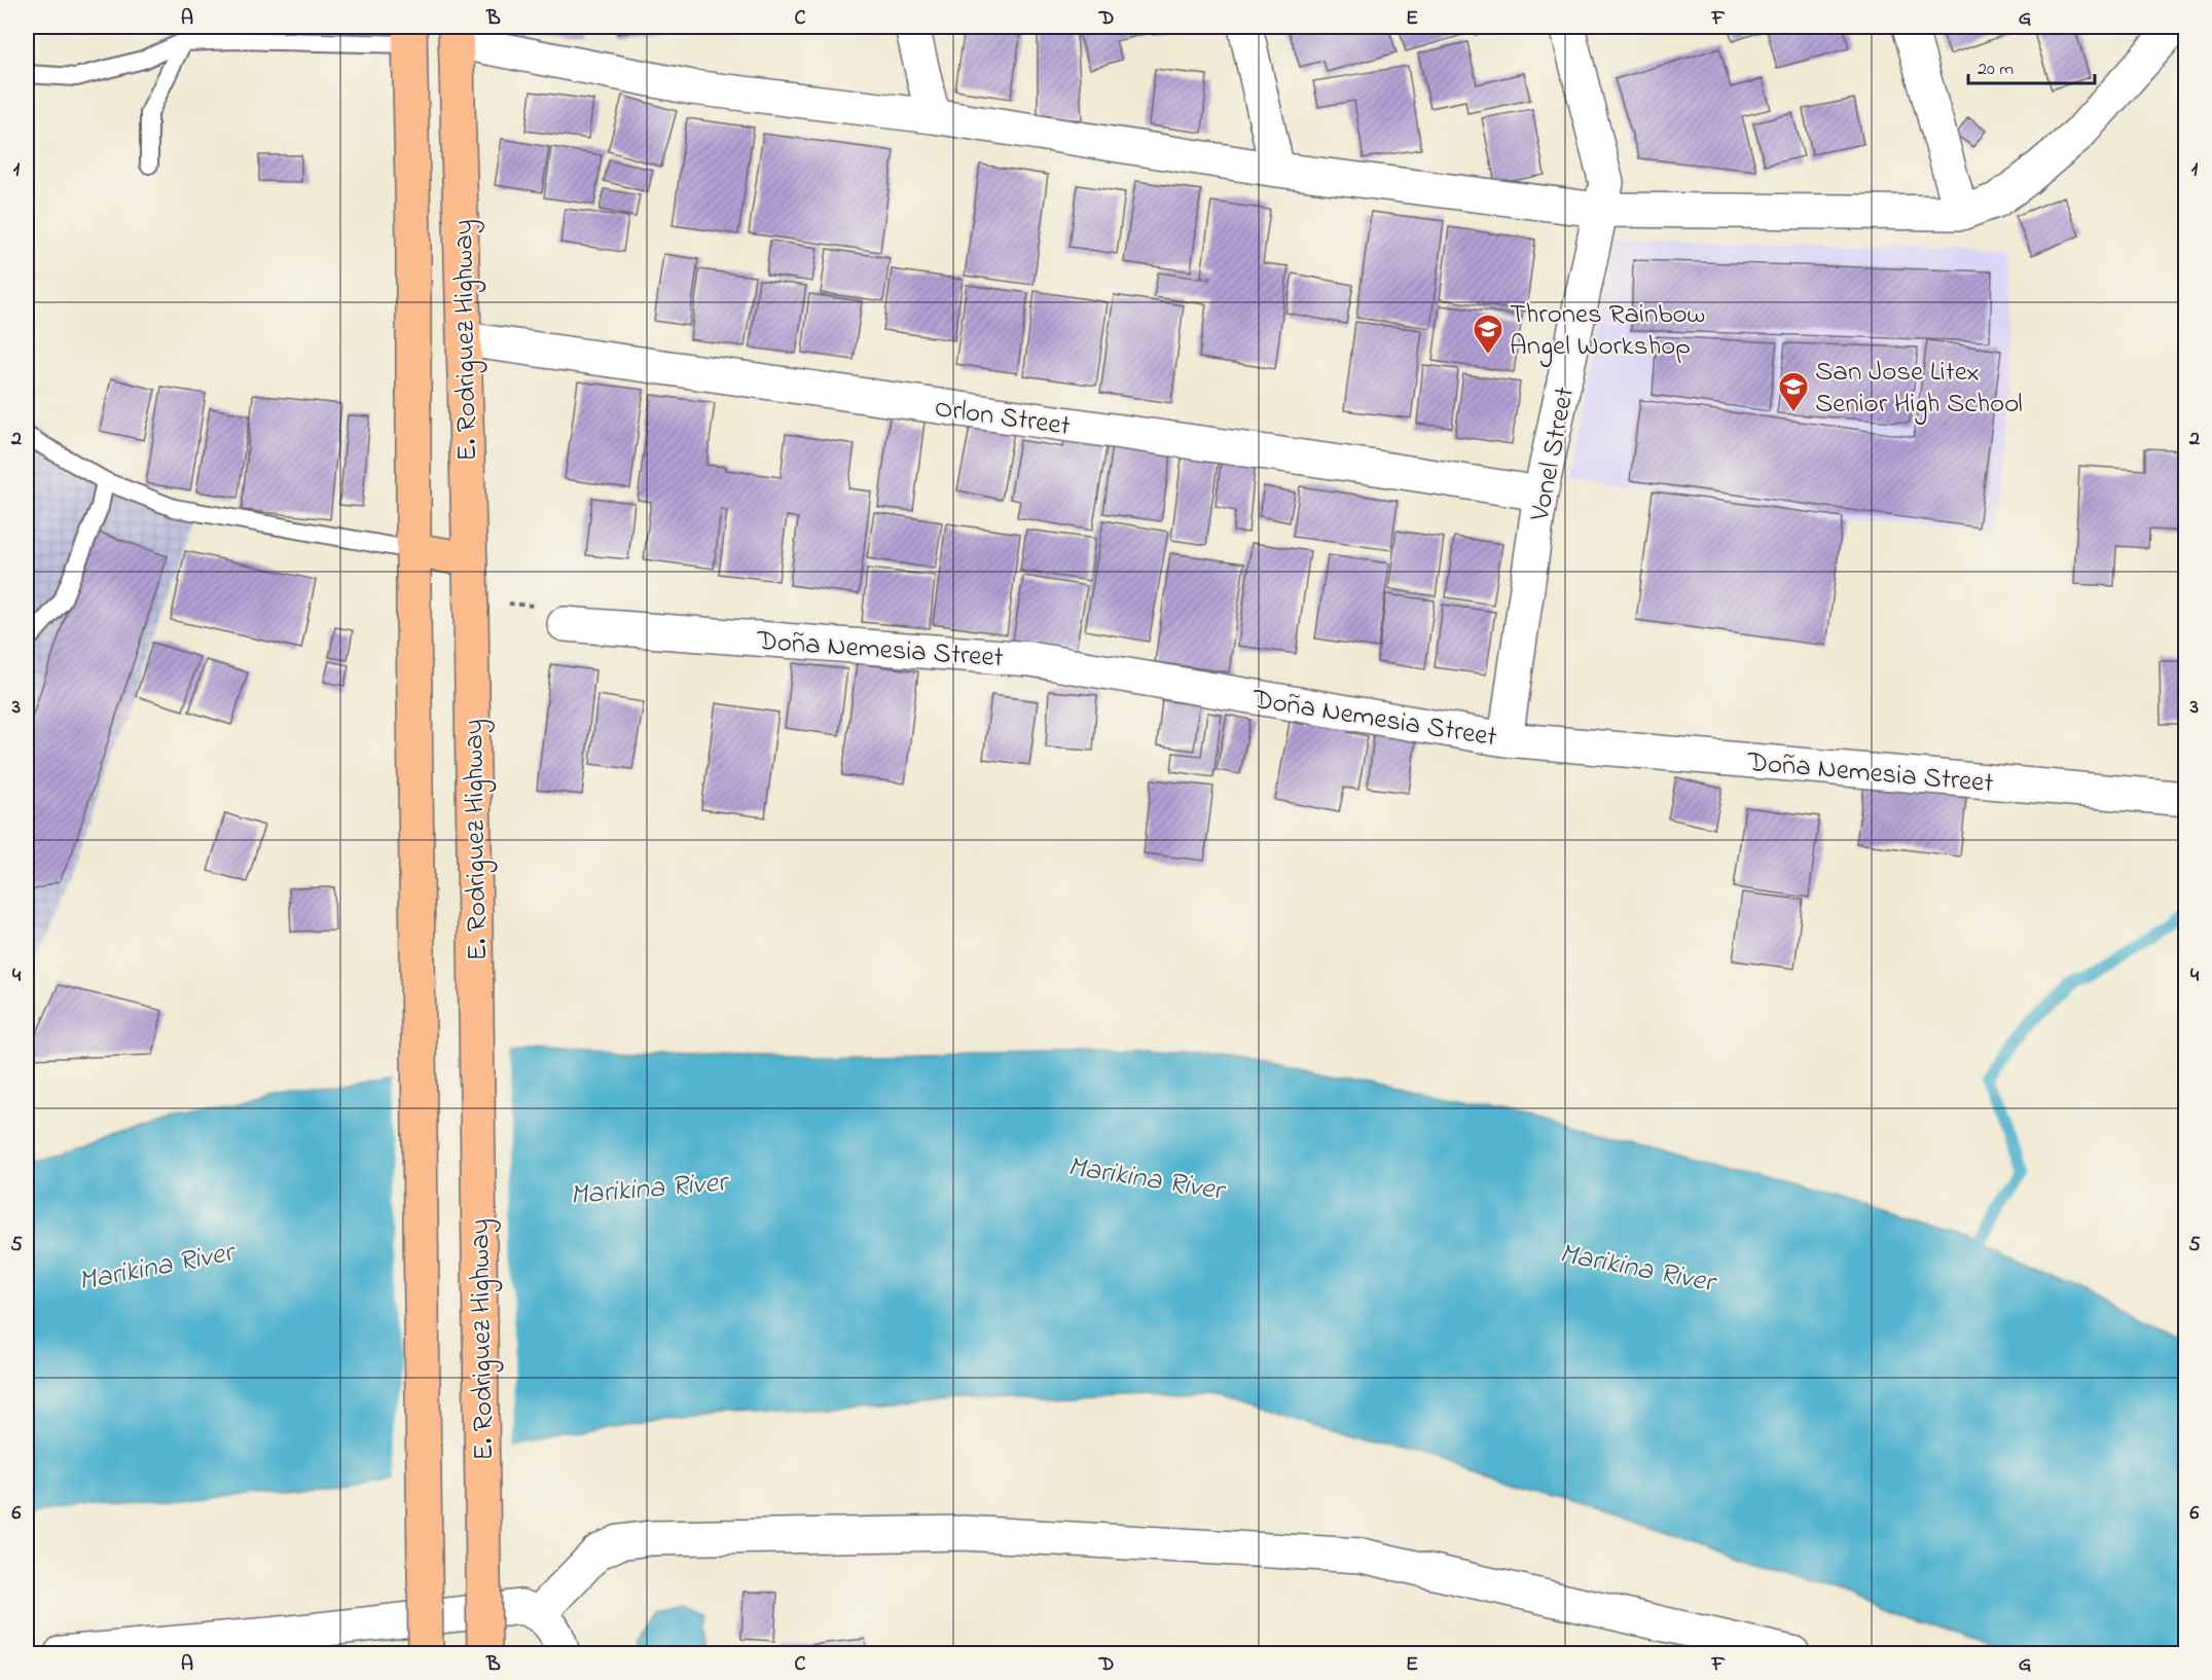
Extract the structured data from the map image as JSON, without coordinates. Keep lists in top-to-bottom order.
{
  "streets": {
    "main road": ["E. Rodriguez Highway"],
    "street": ["Orlon Street", "Vonel Street", "Doña Nemesia Street"]
  },
  "crossings": [
    ["E. Rodriguez Highway", "Orlon Street"],
    ["Orlon Street", "Vonel Street"],
    ["Vonel Street", "Doña Nemesia Street"]
  ],
  "water": ["Marikina River"],
  "places": {
    "school or university": ["Thrones Rainbow Angel Workshop", "San Jose Litex Senior High School"]
  },
  "scale_bar": "20 m",
  "grid": {
    "columns": [
      "A",
      "B",
      "C",
      "D",
      "E",
      "F",
      "G"
    ],
    "rows": [
      "1",
      "2",
      "3",
      "4",
      "5",
      "6"
    ]
  }
}
